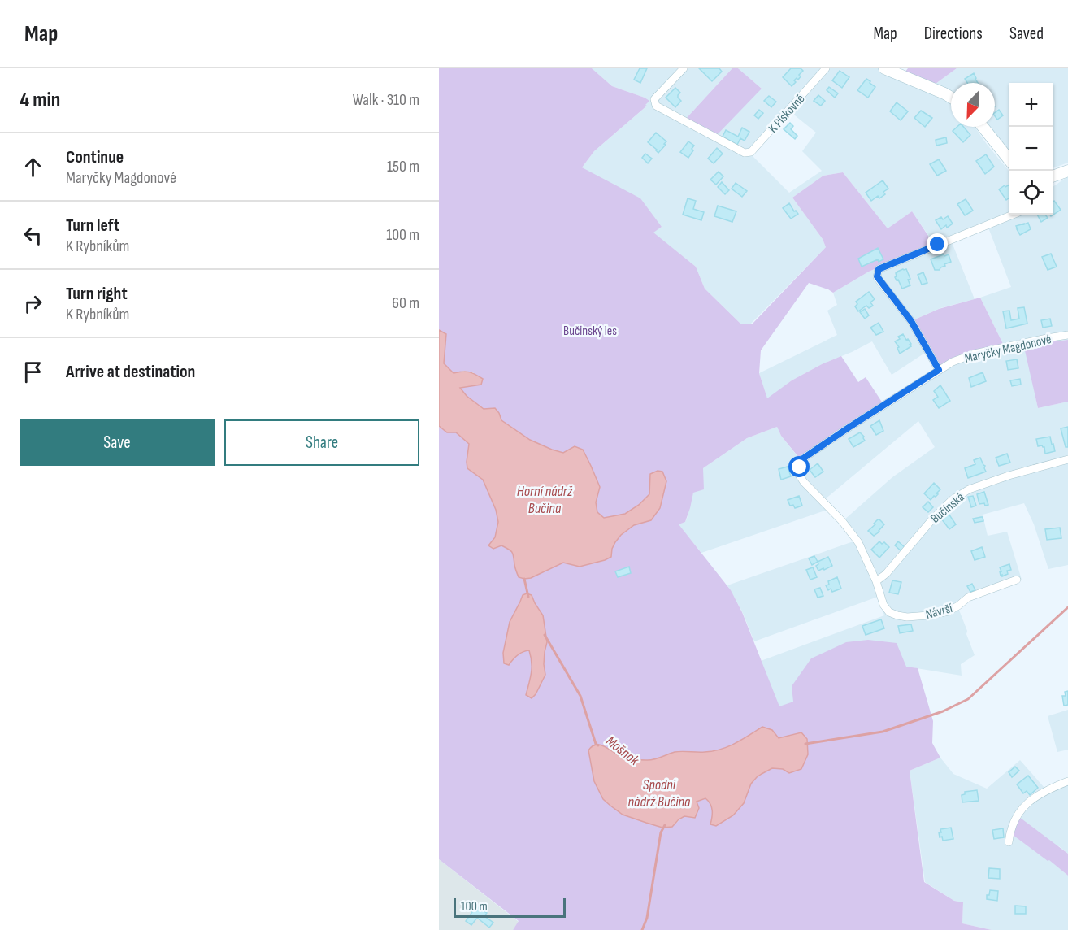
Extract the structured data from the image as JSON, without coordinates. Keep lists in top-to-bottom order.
{
  "streets": {
    "street": [
      "K Pískovně",
      "Maryčky Magdonové",
      "Bučinská",
      "Návrší"
    ]
  },
  "crossings": [
    ["Maryčky Magdonové", "Bučinská"],
    ["Maryčky Magdonové", "Návrší"],
    ["Bučinská", "Návrší"]
  ],
  "water": ["Horní nádrž Bučina", "Mošnok", "Spodní nádrž Bučina"],
  "parks": ["Bučinský les"],
  "scale_bar": "100 m",
  "north": "bottom left",
  "page": {
    "header": "Map",
    "nav": ["Map", "Directions", "Saved"],
    "heading": ["4 min", "Walk · 310 m"],
    "map_buttons": ["+", "−"],
    "list": [
      ["Continue", "Maryčky Magdonové", "150 m"],
      ["Turn left", "K Rybníkům", "100 m"],
      ["Turn right", "K Rybníkům", "60 m"],
      "Arrive at destination"
    ],
    "buttons": ["Save", "Share"],
    "scale": "100 m"
  }
}
